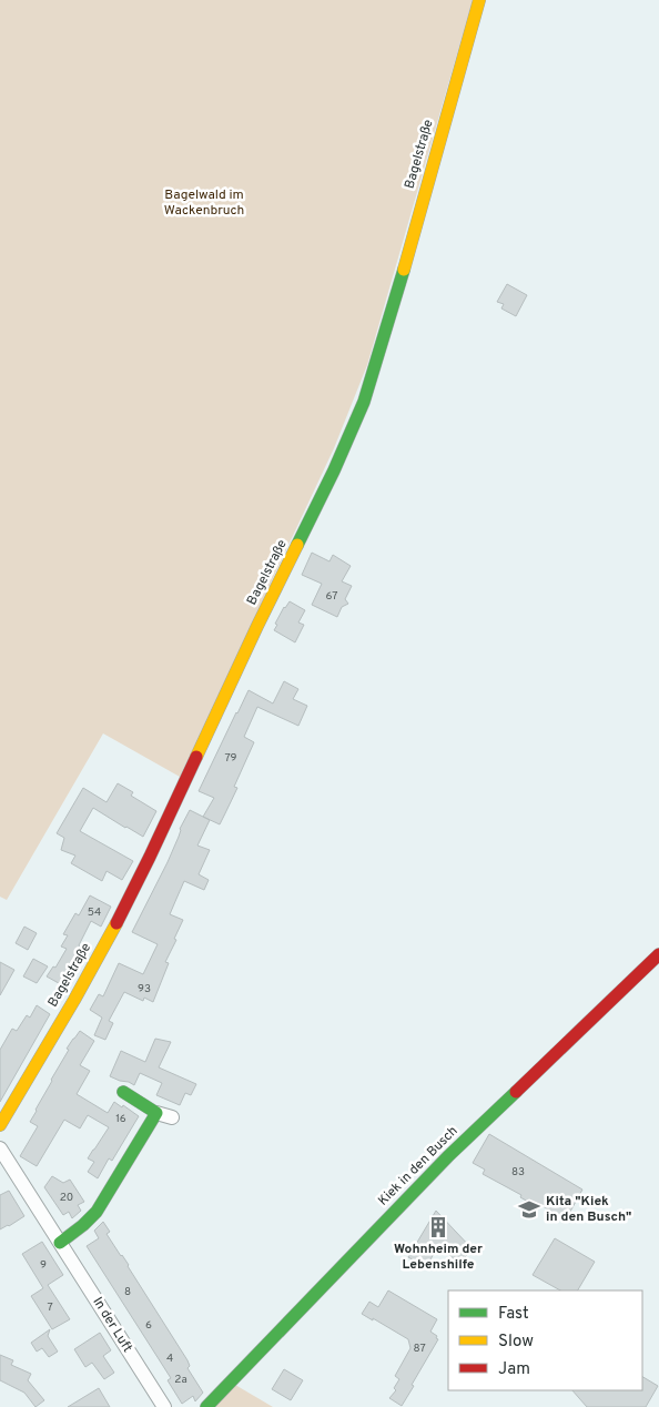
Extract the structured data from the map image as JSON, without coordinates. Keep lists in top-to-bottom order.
{
  "streets": {
    "street": ["Bagelstraße", "Kiek in den Busch", "In der Luft"]
  },
  "parks": ["Bagelwald im Wackenbruch"],
  "places": {
    "school or university": ["Kita \"Kiek in den Busch\""],
    "building": ["Wohnheim der Lebenshilfe"]
  },
  "house_numbers": [
    "67",
    "79",
    "54",
    "93",
    "16",
    "83",
    "20",
    "9",
    "8",
    "7",
    "6",
    "87",
    "4",
    "2a"
  ],
  "legend": ["Fast", "Slow", "Jam"]
}
